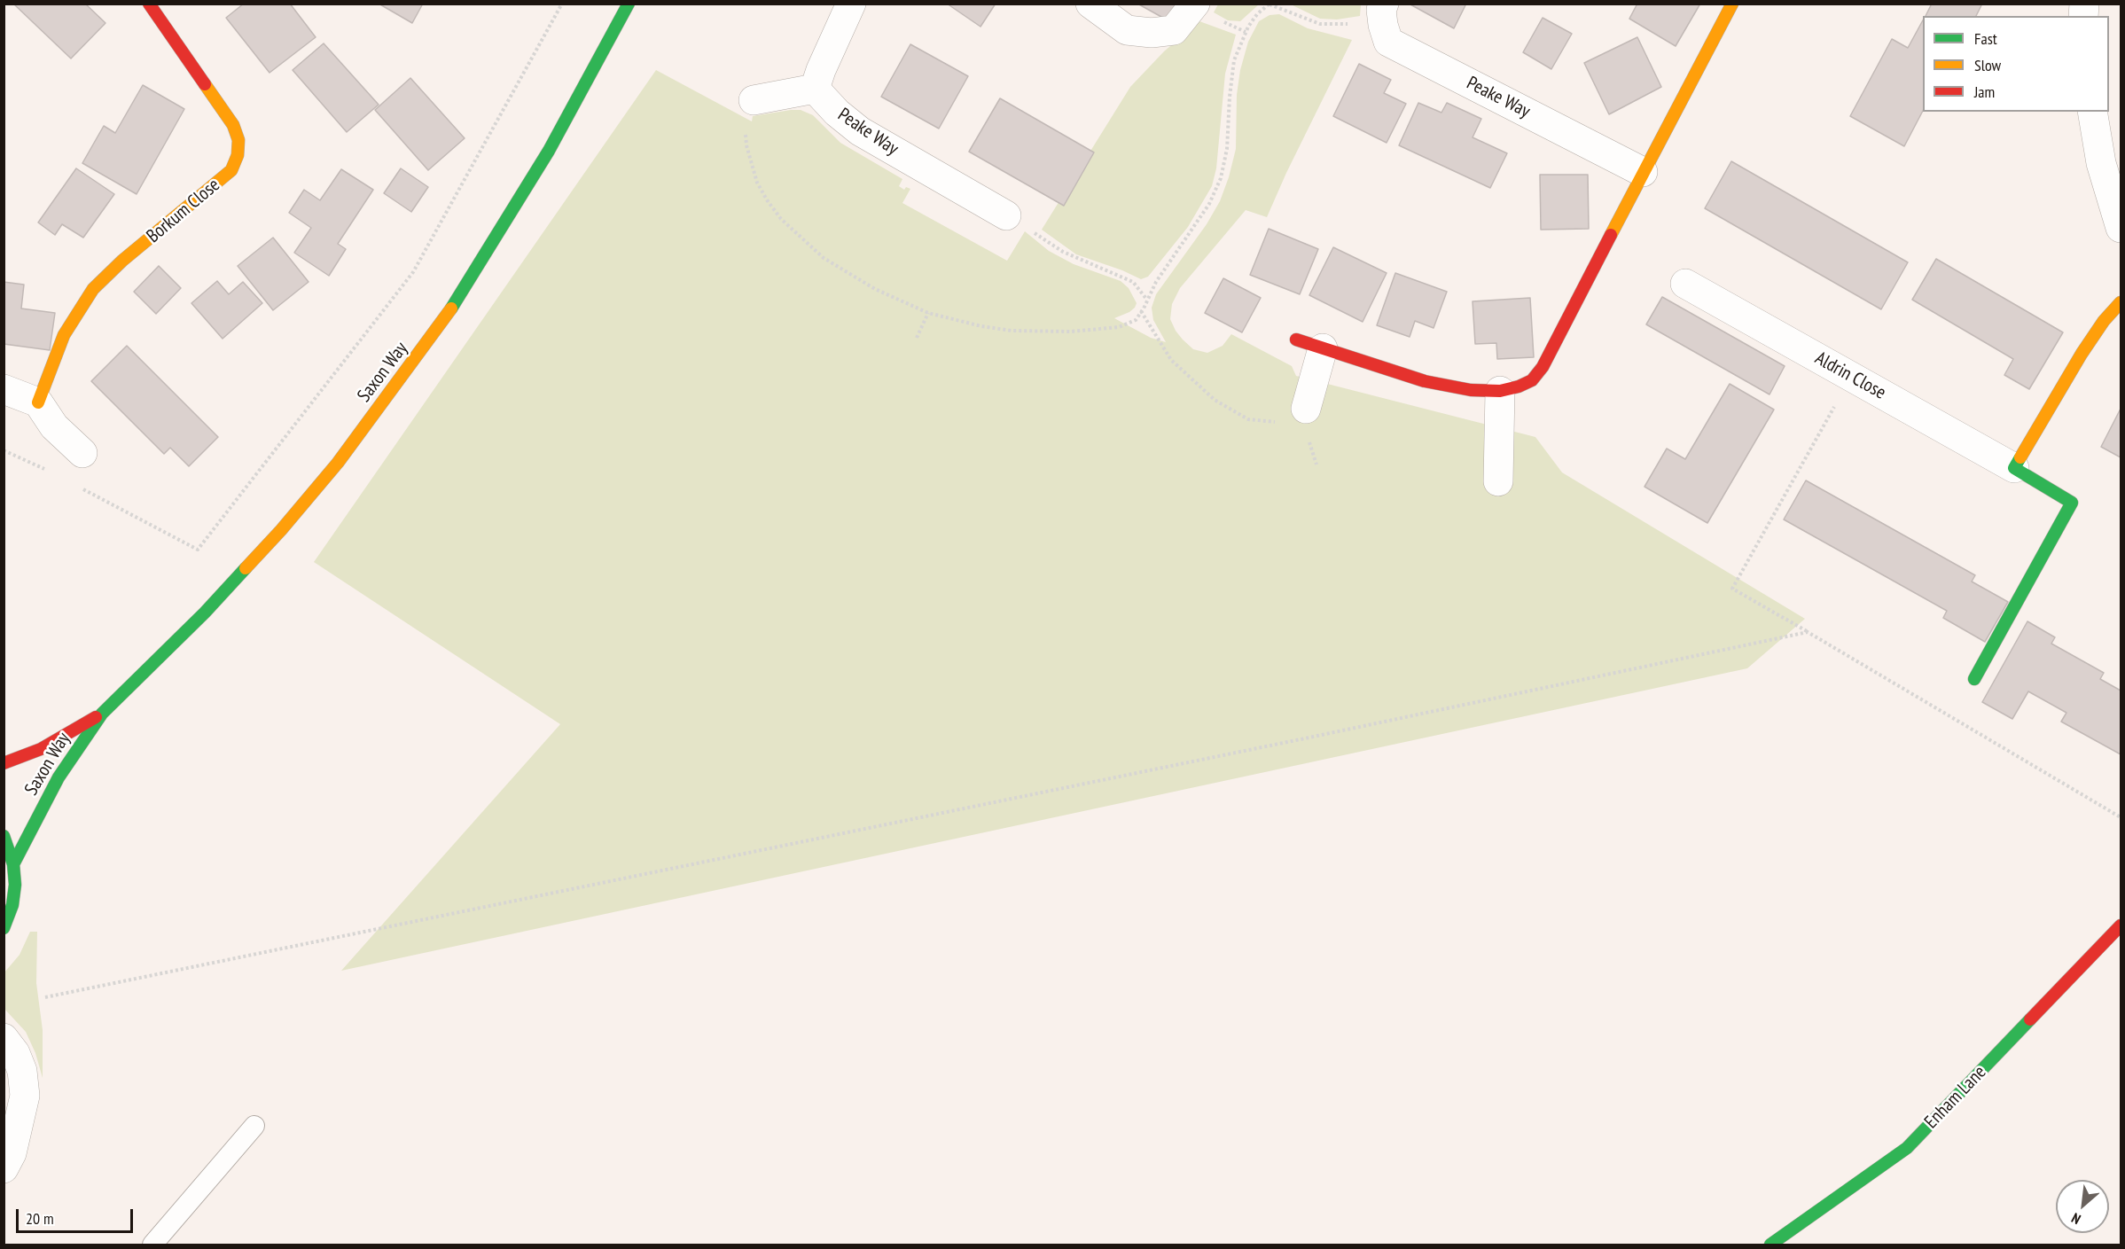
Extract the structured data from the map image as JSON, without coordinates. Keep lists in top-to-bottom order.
{
  "streets": {
    "street": [
      "Peake Way",
      "Borkum Close",
      "Saxon Way",
      "Aldrin Close",
      "Enham Lane"
    ]
  },
  "legend": ["Fast", "Slow", "Jam"],
  "scale_bar": "20 m",
  "north": "bottom left"
}
